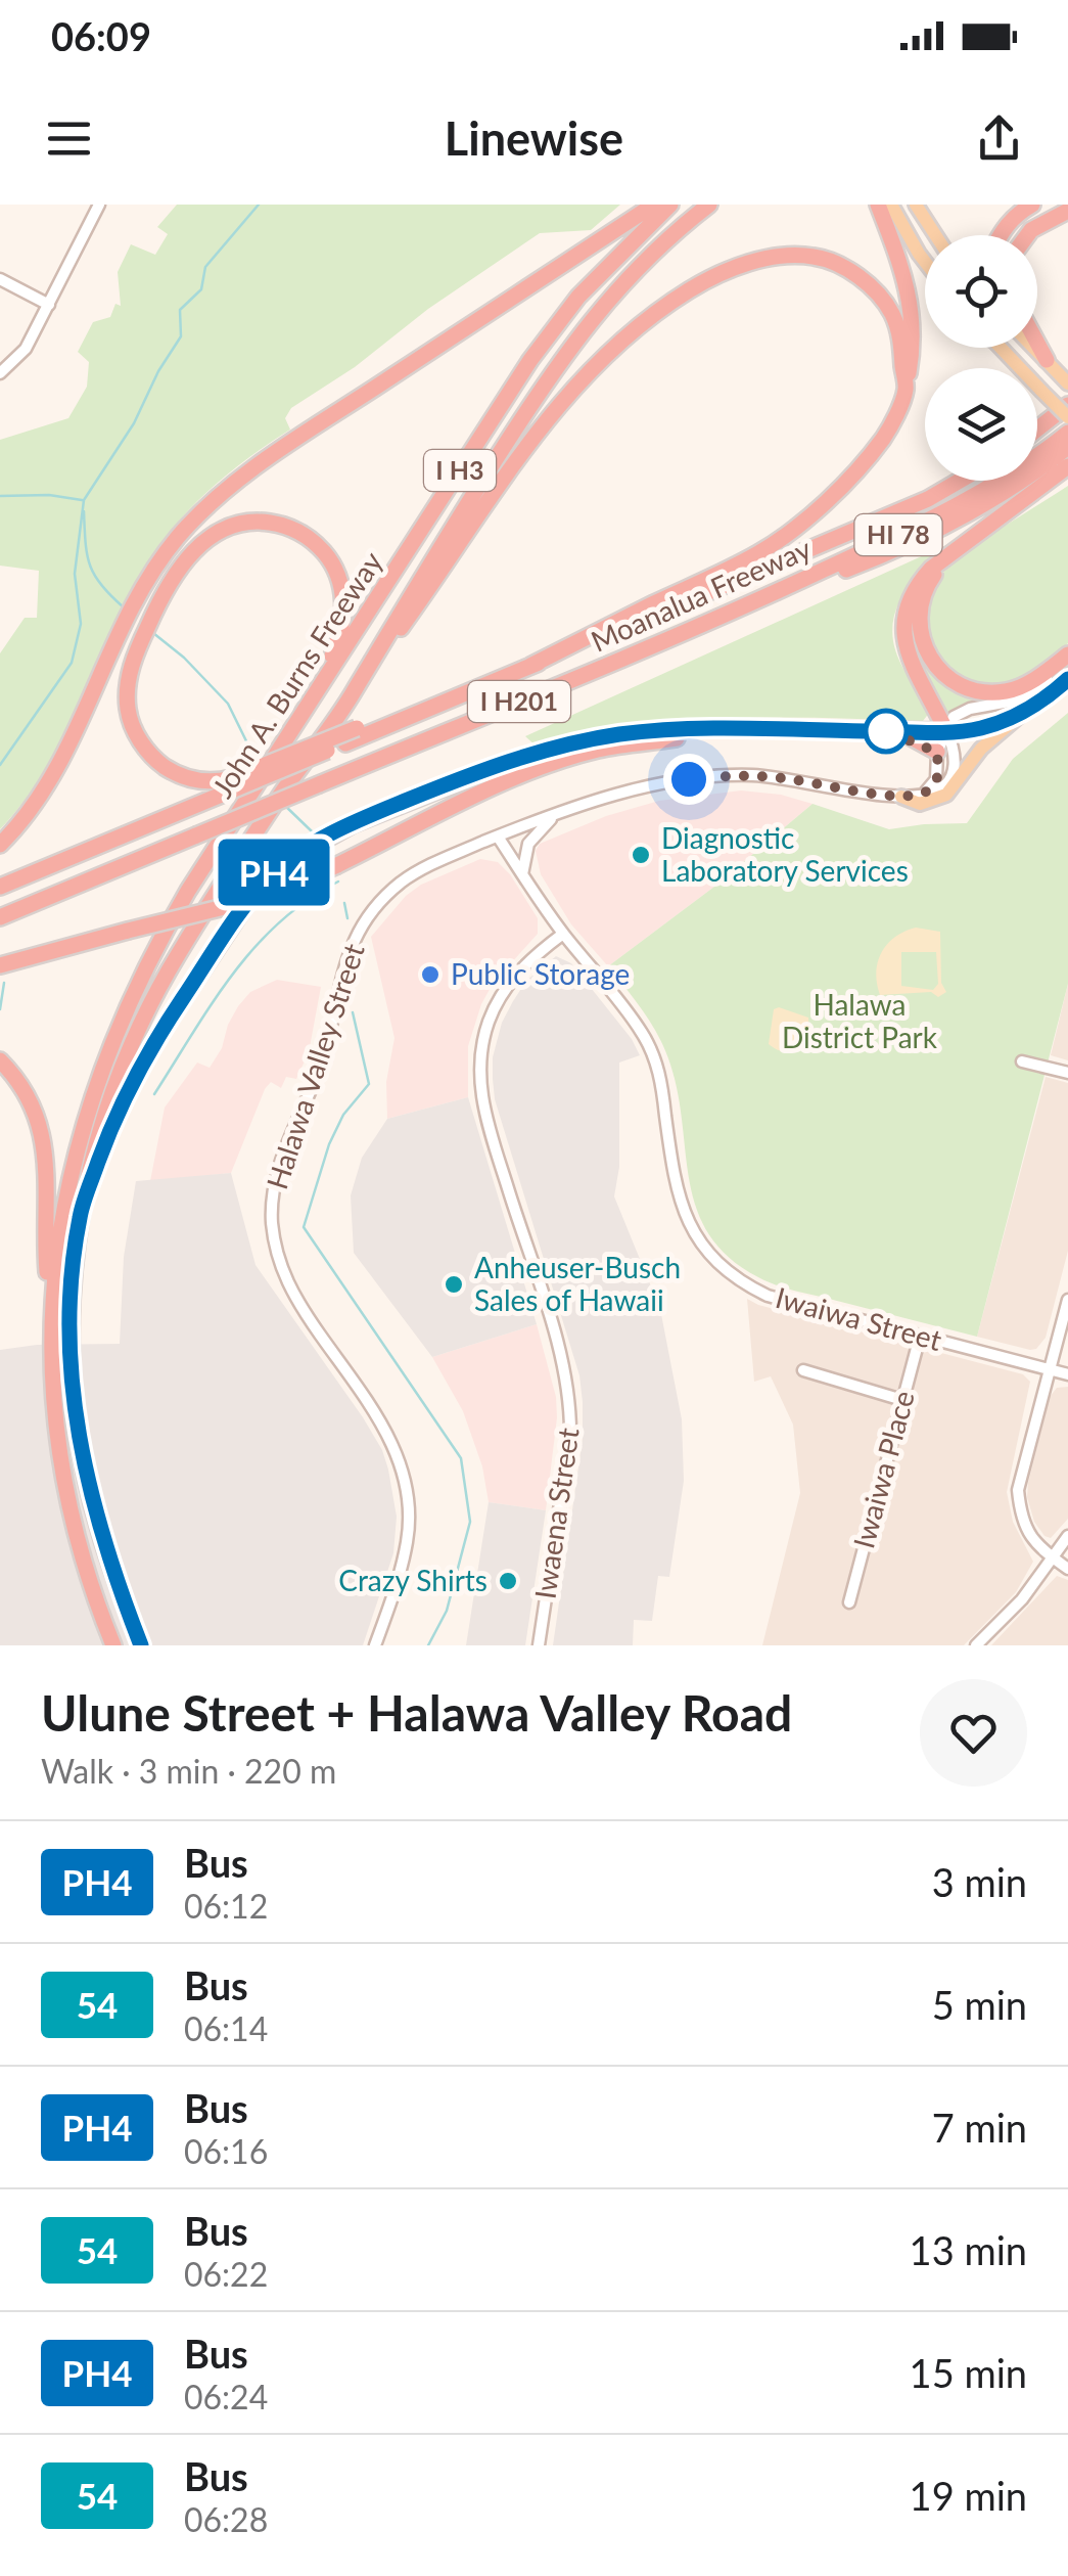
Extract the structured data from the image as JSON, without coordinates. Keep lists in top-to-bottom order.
{
  "streets": {
    "highway": [
      "I H3",
      "HI 78",
      "Moanalua Freeway",
      "John A. Burns Freeway",
      "I H201"
    ],
    "street": [
      "Halawa Valley Street",
      "Iwaiwa Street",
      "Iwaiwa Place",
      "Iwaena Street"
    ]
  },
  "crossings": [
    ["Halawa Valley Street", "Iwaiwa Street"],
    ["Iwaiwa Street", "Iwaiwa Place"],
    ["Iwaiwa Street", "Iwaena Street"]
  ],
  "parks": ["Halawa District Park"],
  "places": [
    "Diagnostic Laboratory Services",
    "Public Storage",
    "Anheuser-Busch Sales of Hawaii",
    "Crazy Shirts"
  ],
  "lines": ["bus line PH4"],
  "page": {
    "status": "06:09",
    "header": "Linewise",
    "on_map": "PH4",
    "heading": ["Ulune Street + Halawa Valley Road", "Walk · 3 min · 220 m"],
    "list": [
      {
        "mark": "PH4",
        "name": "Bus",
        "note": "06:12",
        "value": "3 min"
      },
      {
        "mark": "54",
        "name": "Bus",
        "note": "06:14",
        "value": "5 min"
      },
      {
        "mark": "PH4",
        "name": "Bus",
        "note": "06:16",
        "value": "7 min"
      },
      {
        "mark": "54",
        "name": "Bus",
        "note": "06:22",
        "value": "13 min"
      },
      {
        "mark": "PH4",
        "name": "Bus",
        "note": "06:24",
        "value": "15 min"
      },
      {
        "mark": "54",
        "name": "Bus",
        "note": "06:28",
        "value": "19 min"
      }
    ]
  }
}
